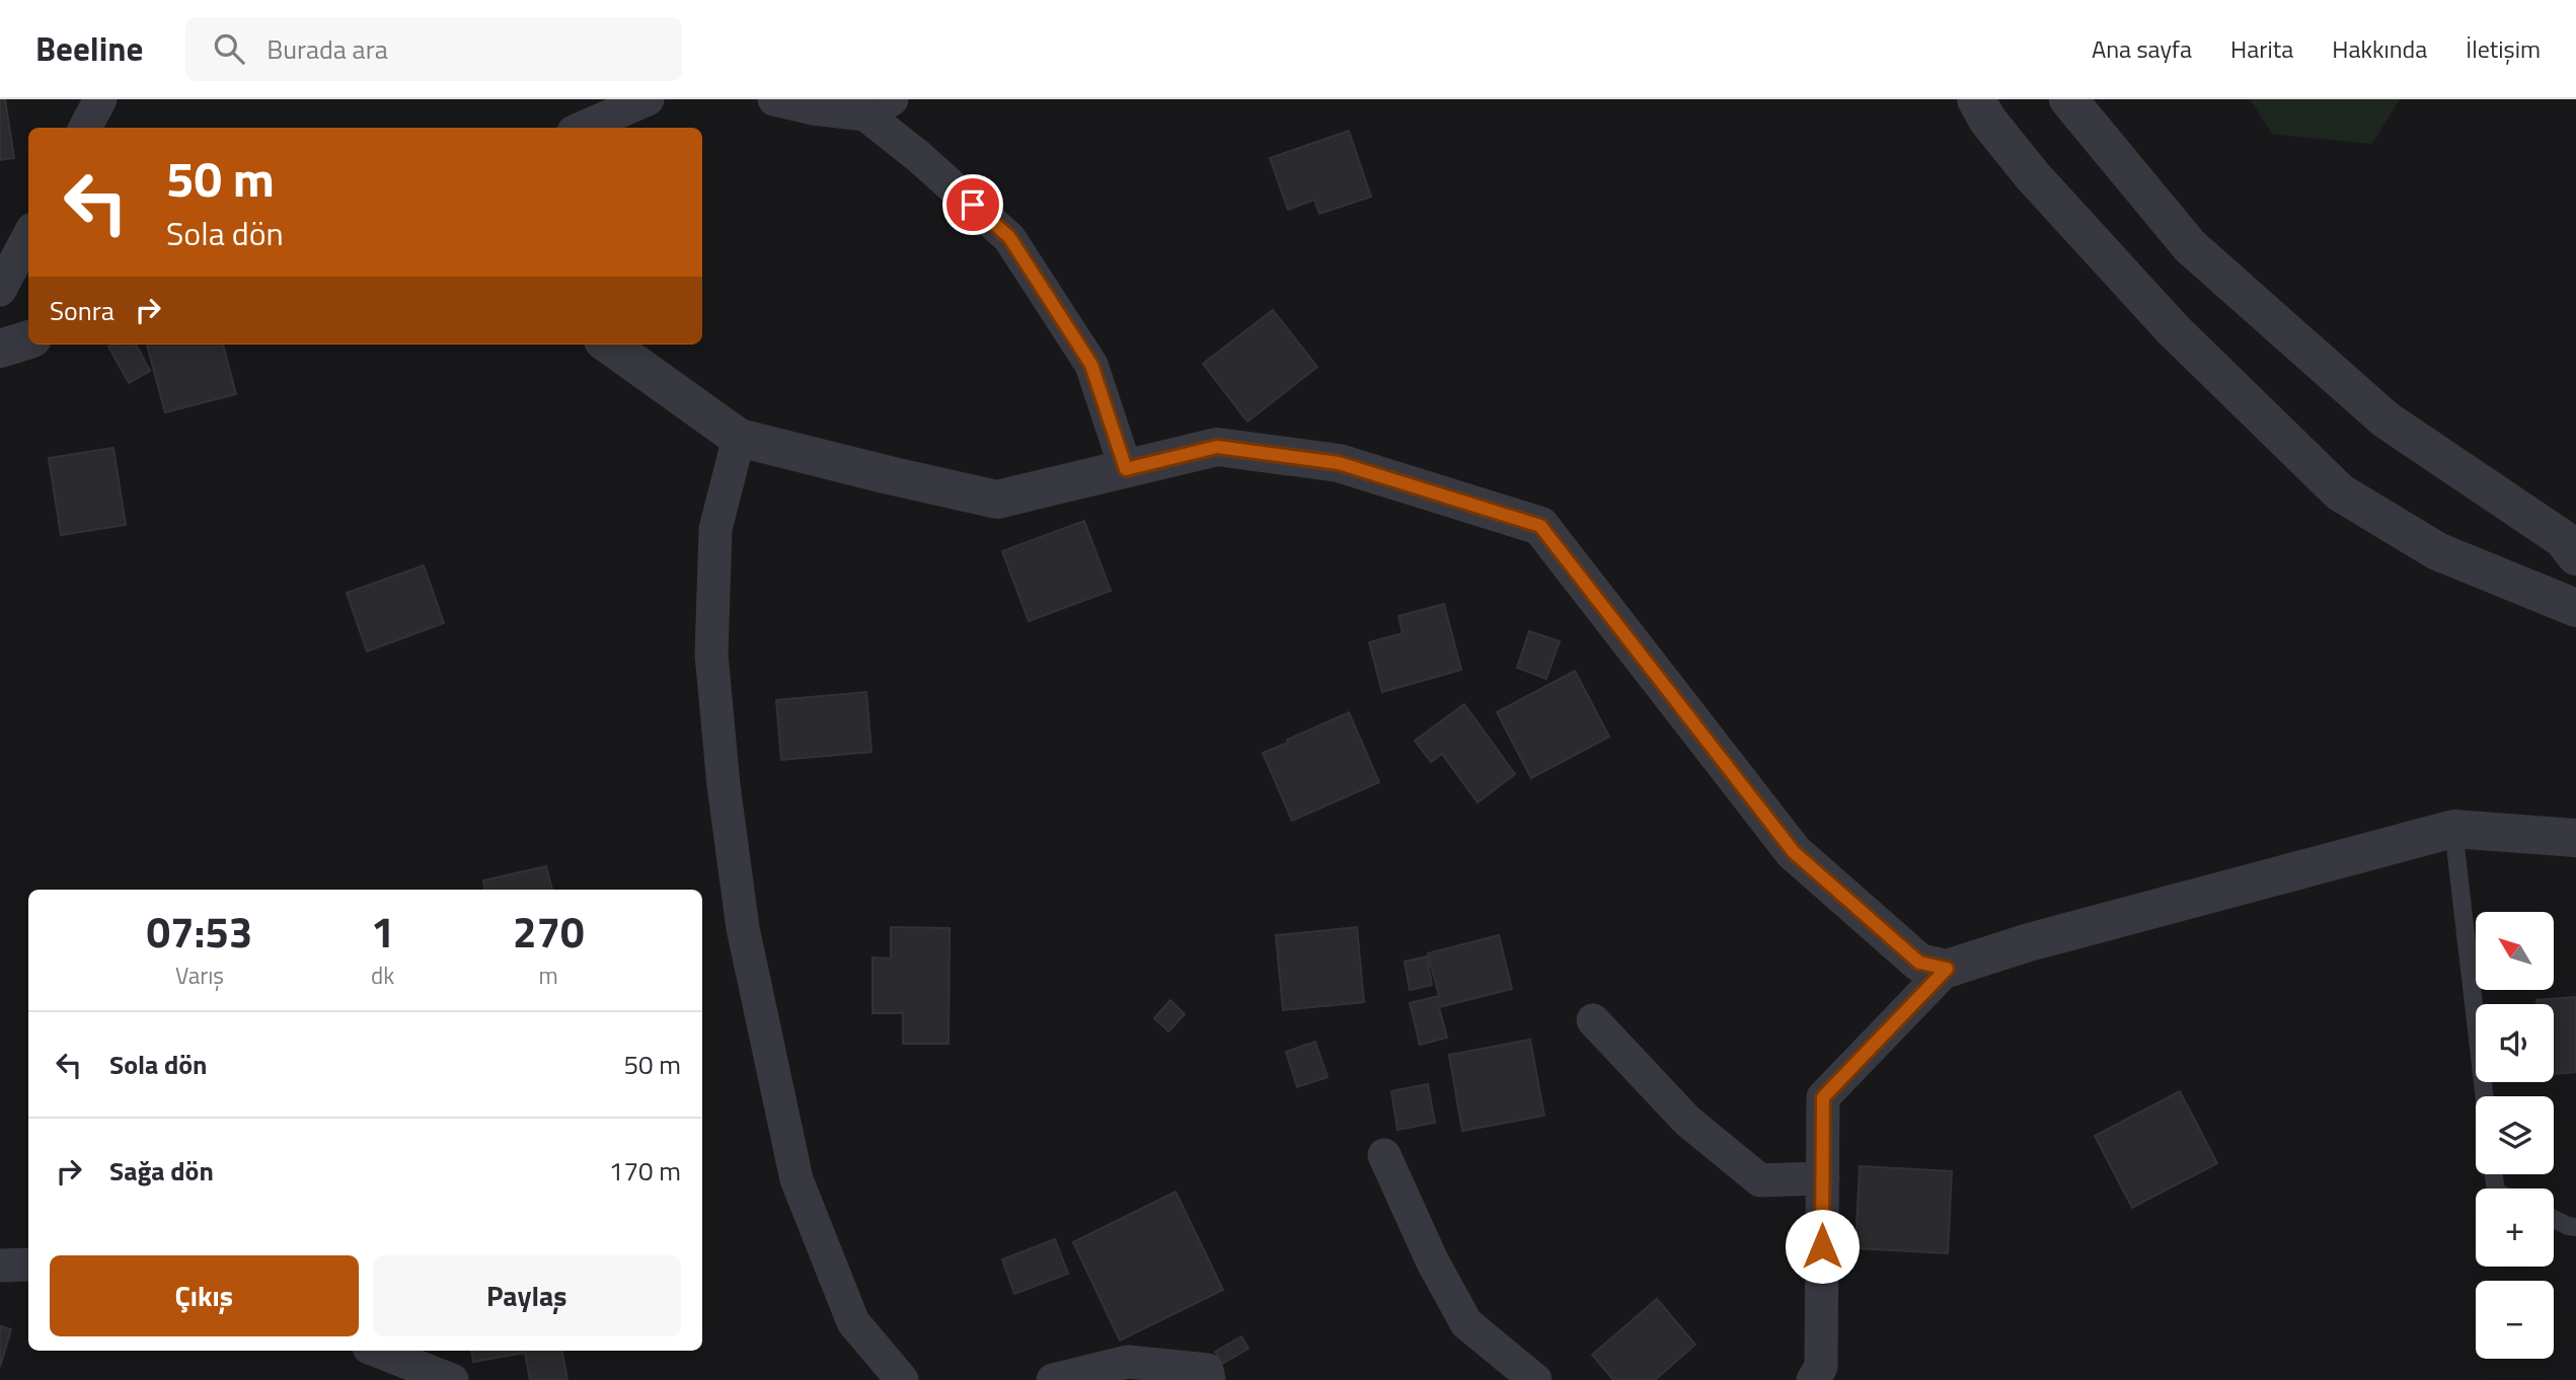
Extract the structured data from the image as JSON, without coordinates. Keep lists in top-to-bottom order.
{
  "north": "top left",
  "page": {
    "header": "Beeline",
    "search": "Burada ara",
    "nav": [
      "Ana sayfa",
      "Harita",
      "Hakkında",
      "İletişim"
    ],
    "turn": ["50 m", "Sola dön"],
    "then": "Sonra",
    "eta": [
      "07:53",
      "Varış",
      "1",
      "dk",
      "270",
      "m"
    ],
    "map_buttons": ["+", "−"],
    "list": [
      {
        "name": "Sola dön",
        "value": "50 m"
      },
      {
        "name": "Sağa dön",
        "value": "170 m"
      }
    ],
    "buttons": ["Çıkış", "Paylaş"]
  }
}
